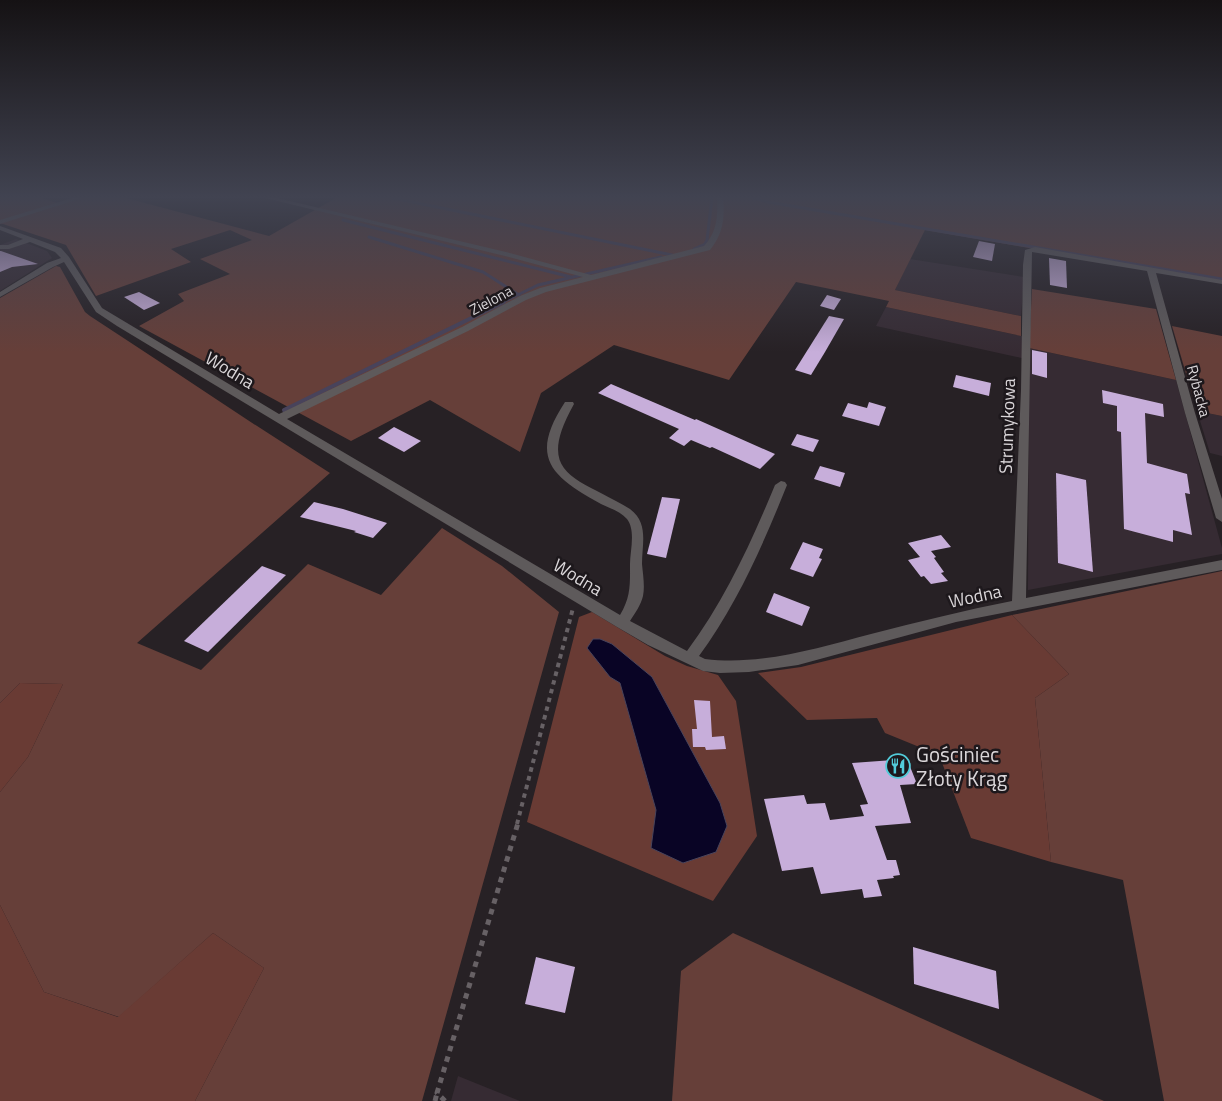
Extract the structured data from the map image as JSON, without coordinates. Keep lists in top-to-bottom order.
{
  "streets": {
    "street": [
      "Zielona",
      "Wodna",
      "Rybacka",
      "Strumykowa"
    ]
  },
  "crossings": [
    ["Zielona", "Wodna"],
    ["Wodna", "Strumykowa"],
    ["Rybacka", "Strumykowa"]
  ],
  "places": {
    "restaurant": ["Gościniec Złoty Krąg"]
  }
}
